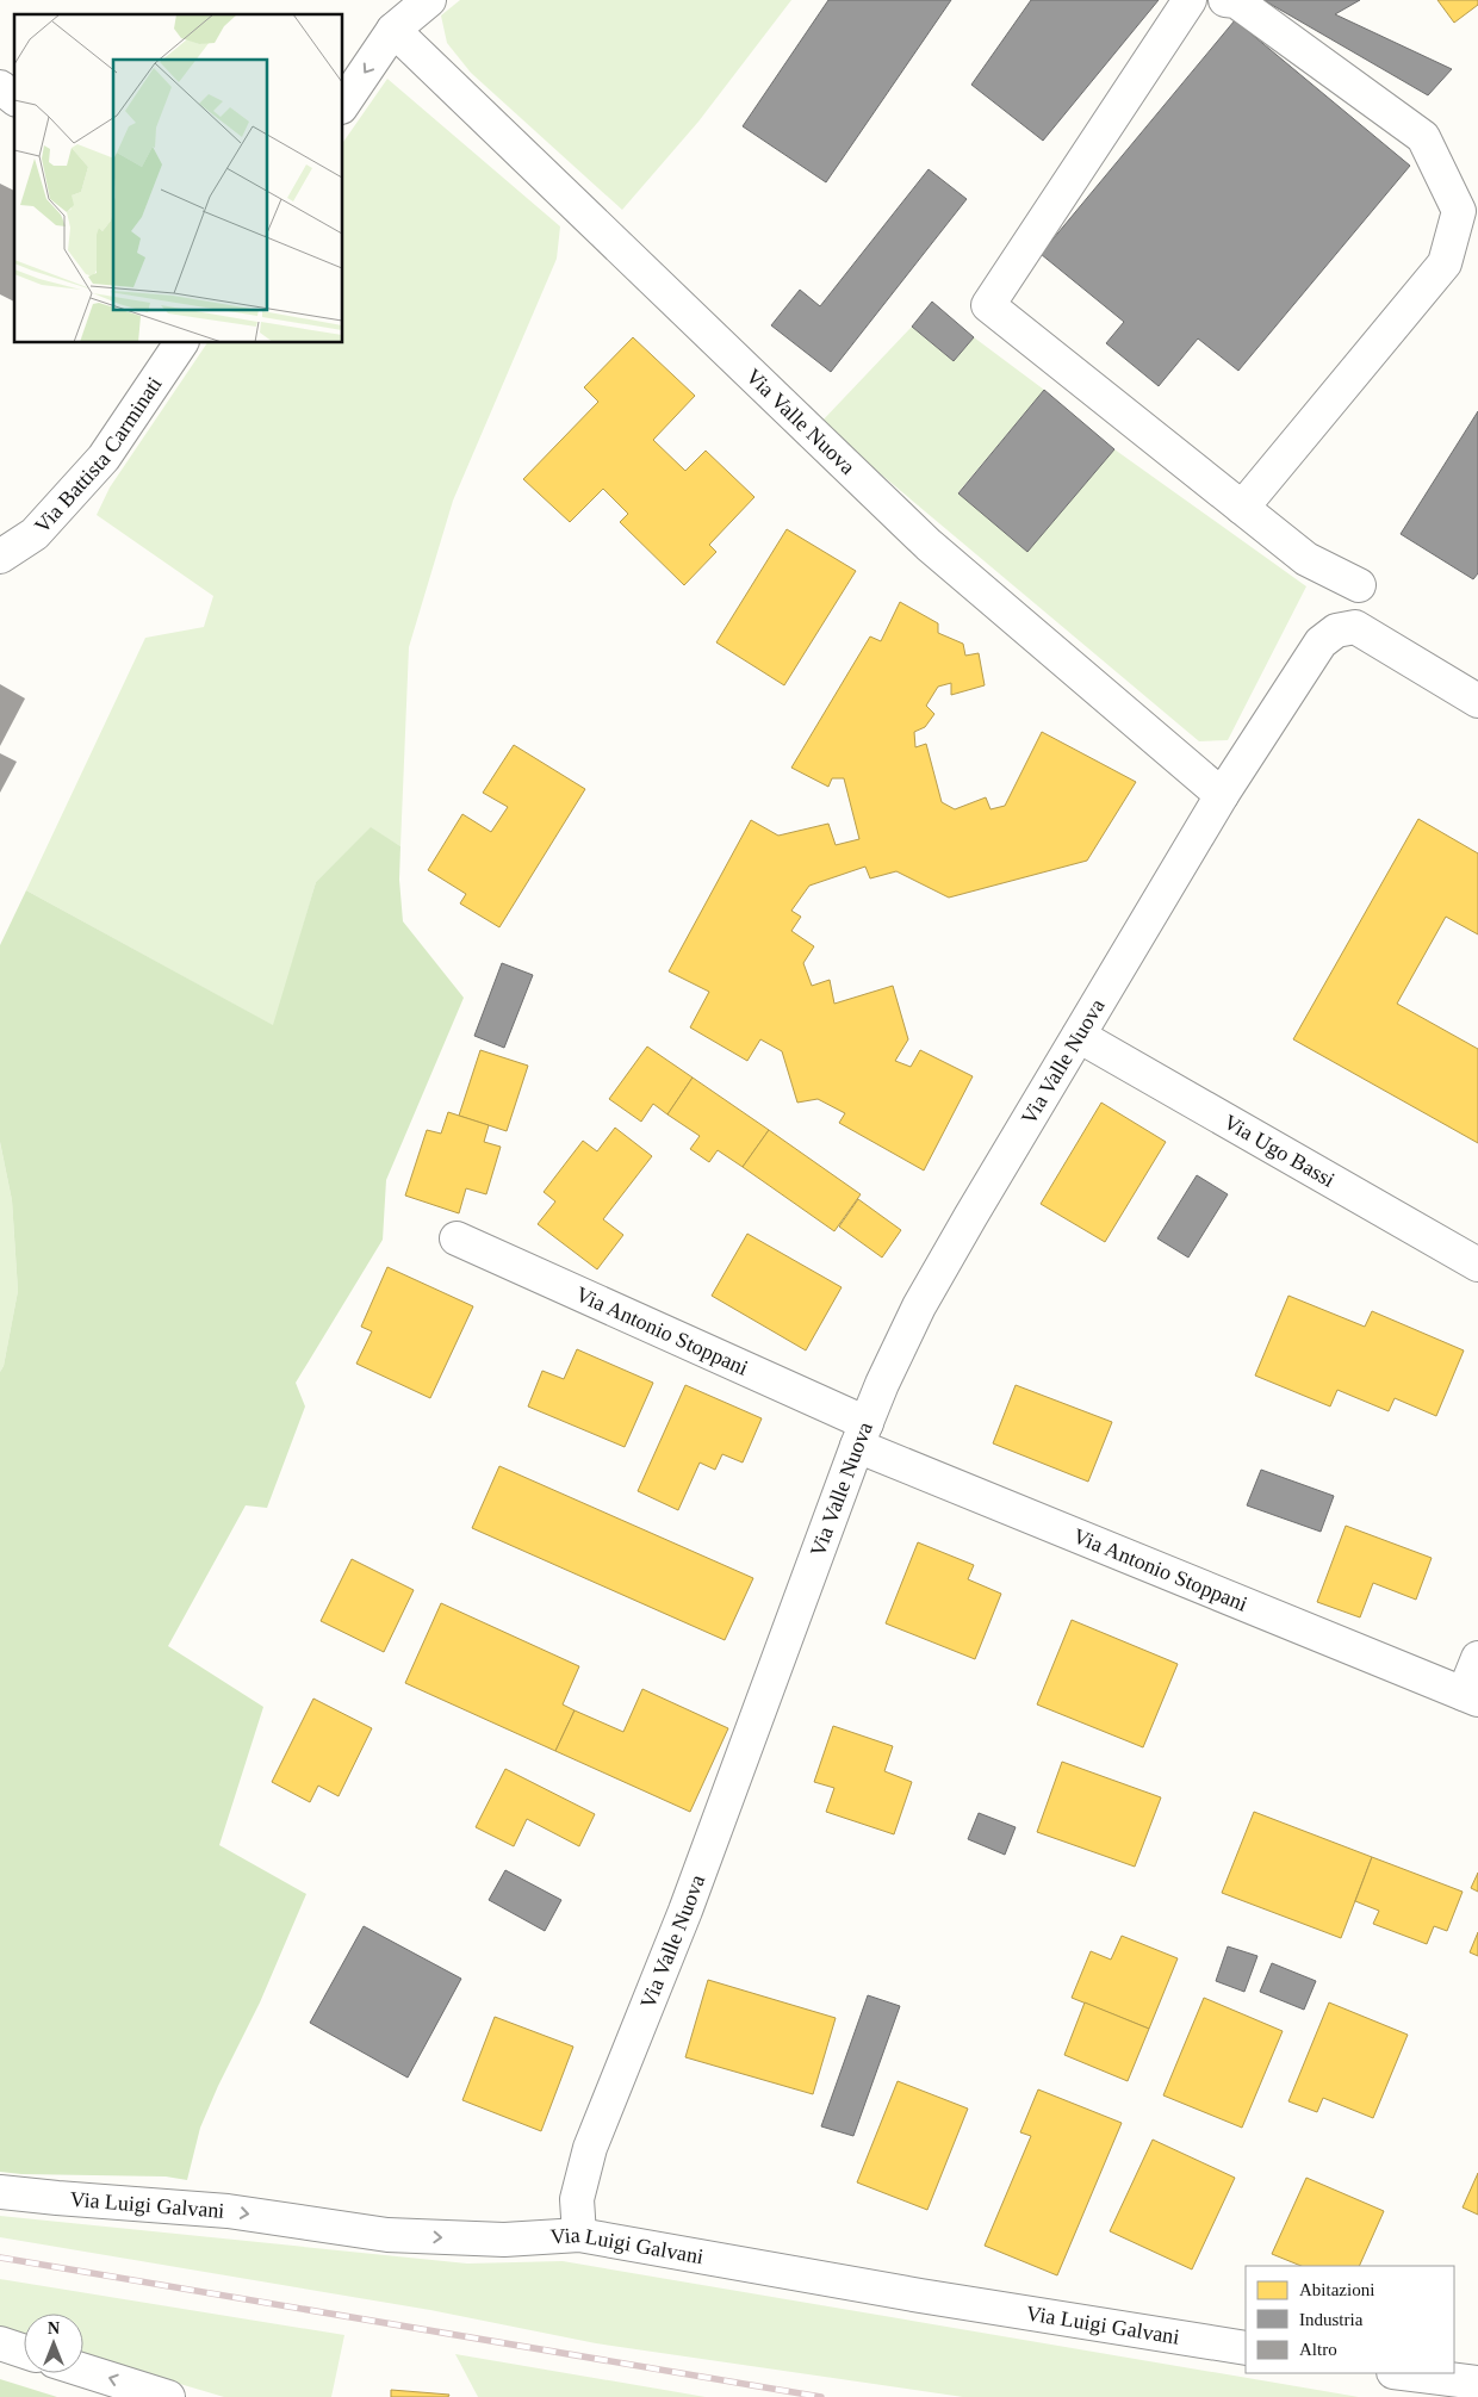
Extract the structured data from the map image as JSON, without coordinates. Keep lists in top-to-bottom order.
{
  "streets": {
    "street": [
      "Via Valle Nuova",
      "Via Battista Carminati",
      "Via Ugo Bassi",
      "Via Antonio Stoppani",
      "Via Luigi Galvani"
    ]
  },
  "crossings": [
    ["Via Valle Nuova", "Via Ugo Bassi"],
    ["Via Valle Nuova", "Via Antonio Stoppani"],
    ["Via Valle Nuova", "Via Luigi Galvani"]
  ],
  "one_way": ["Via Luigi Galvani"],
  "legend": ["Abitazioni", "Industria", "Altro"],
  "north": "top"
}
